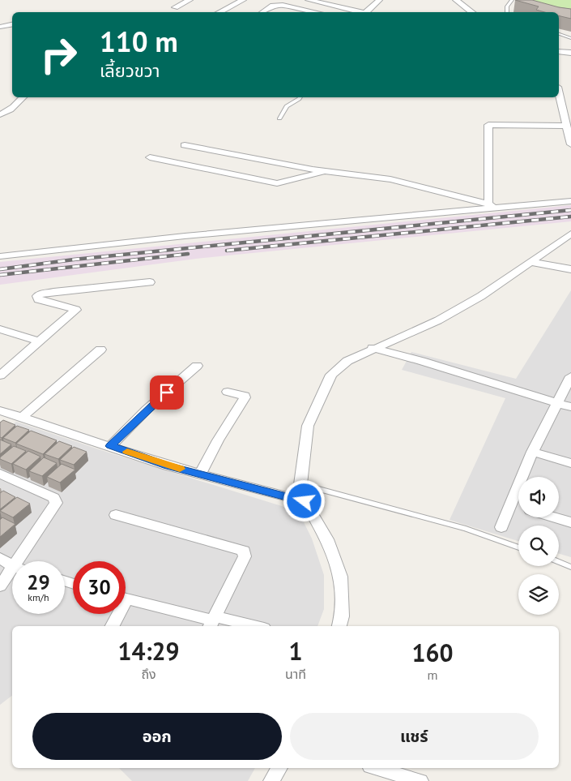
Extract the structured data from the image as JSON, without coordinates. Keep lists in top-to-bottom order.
{
  "page": {
    "turn": ["110 m", "เลี้ยวขวา"],
    "speed": "29 km/h",
    "limit": "30",
    "eta": [
      "14:29",
      "ถึง",
      "1",
      "นาที",
      "160",
      "m"
    ],
    "buttons": ["ออก", "แชร์"]
  }
}
